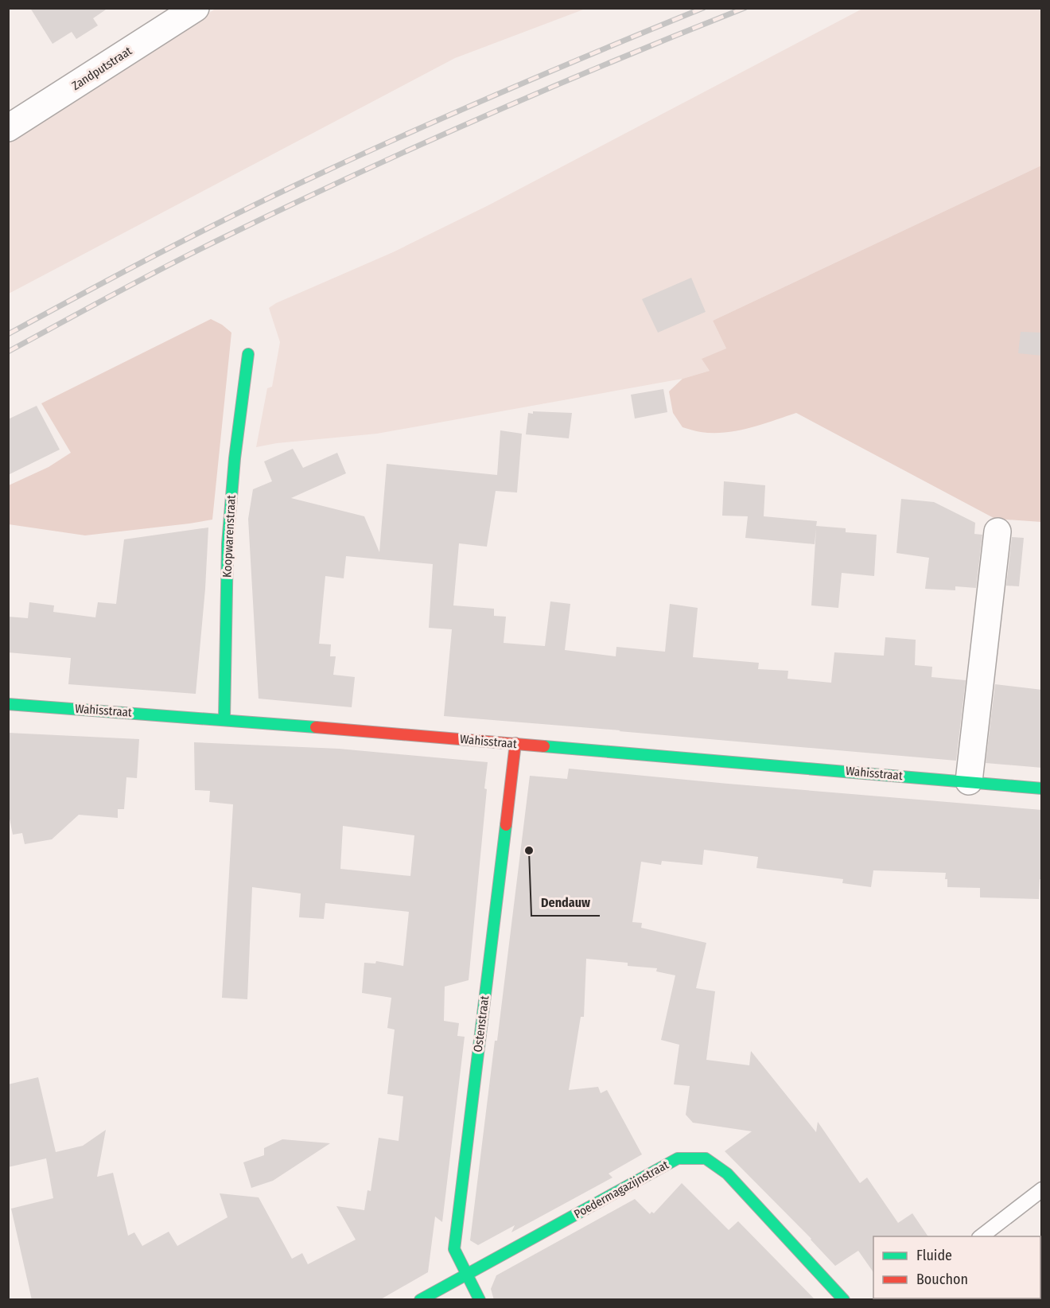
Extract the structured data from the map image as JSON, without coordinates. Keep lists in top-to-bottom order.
{
  "streets": {
    "street": [
      "Zandputstraat",
      "Koopwarenstraat",
      "Wahisstraat",
      "Ostenstraat",
      "Poedermagazijnstraat"
    ]
  },
  "crossings": [
    ["Koopwarenstraat", "Wahisstraat"],
    ["Wahisstraat", "Ostenstraat"],
    ["Ostenstraat", "Poedermagazijnstraat"]
  ],
  "places": ["Dendauw"],
  "legend": ["Fluide", "Bouchon"]
}
